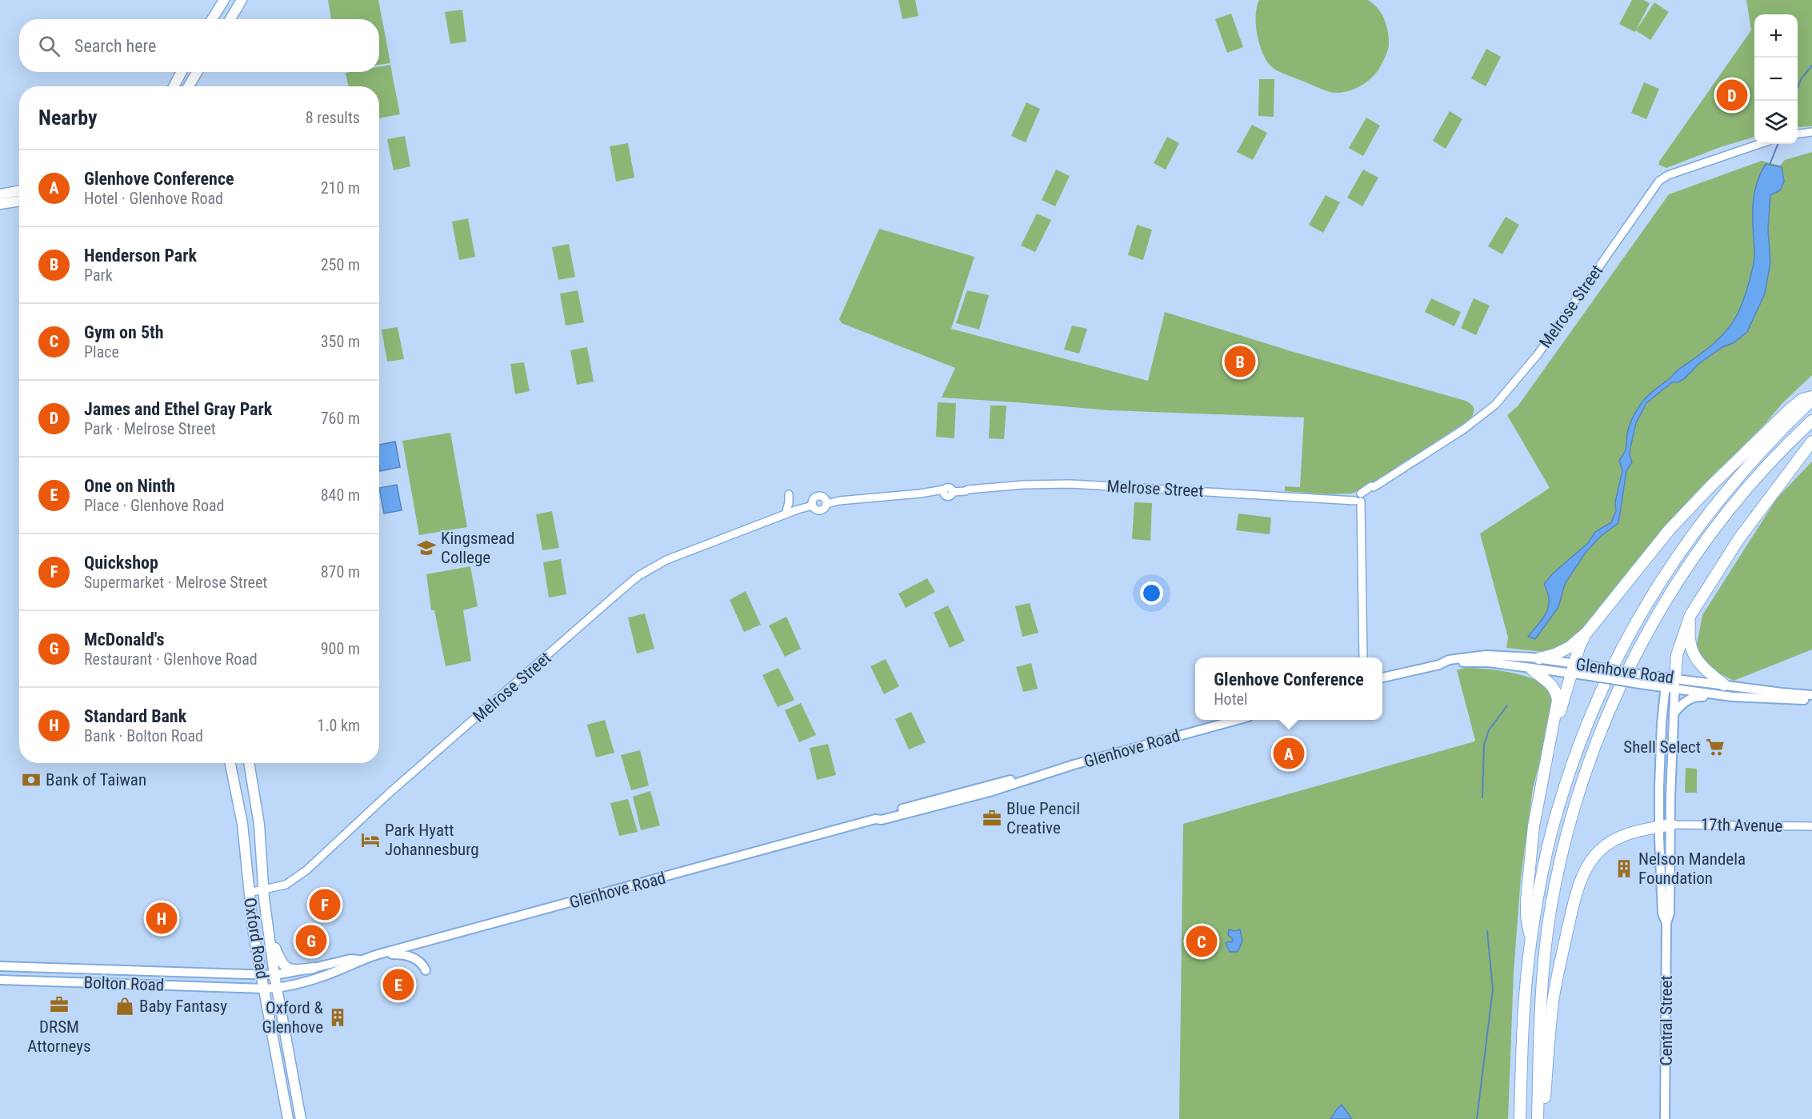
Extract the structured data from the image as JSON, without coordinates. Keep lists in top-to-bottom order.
{
  "streets": {
    "main road": [
      "Glenhove Road",
      "Oxford Road",
      "Bolton Road",
      "Central Street"
    ],
    "street": ["Melrose Street", "17th Avenue"]
  },
  "crossings": [
    ["Melrose Street", "Oxford Road"],
    ["Glenhove Road", "Oxford Road"],
    ["Glenhove Road", "Bolton Road"],
    ["Glenhove Road", "Central Street"],
    ["17th Avenue", "Central Street"],
    ["Oxford Road", "Bolton Road"]
  ],
  "places": {
    "school or university": ["Kingsmead College"],
    "supermarket": ["Shell Select"],
    "bank": ["Bank of Taiwan"],
    "office": ["Blue Pencil Creative", "DRSM Attorneys"],
    "hotel": ["Park Hyatt Johannesburg"],
    "building": ["Nelson Mandela Foundation", "Oxford & Glenhove"],
    "shop": ["Baby Fantasy"]
  },
  "page": {
    "map_buttons": ["+", "−"],
    "search": "Search here",
    "pins": [
      "D",
      "B",
      "A",
      "F",
      "H",
      "G",
      "C",
      "E"
    ],
    "heading": ["Nearby", "8 results"],
    "list": [
      {
        "mark": "A",
        "name": "Glenhove Conference",
        "note": "Hotel · Glenhove Road",
        "value": "210 m"
      },
      {
        "mark": "B",
        "name": "Henderson Park",
        "note": "Park",
        "value": "250 m"
      },
      {
        "mark": "C",
        "name": "Gym on 5th",
        "note": "Place",
        "value": "350 m"
      },
      {
        "mark": "D",
        "name": "James and Ethel Gray Park",
        "note": "Park · Melrose Street",
        "value": "760 m"
      },
      {
        "mark": "E",
        "name": "One on Ninth",
        "note": "Place · Glenhove Road",
        "value": "840 m"
      },
      {
        "mark": "F",
        "name": "Quickshop",
        "note": "Supermarket · Melrose Street",
        "value": "870 m"
      },
      {
        "mark": "G",
        "name": "McDonald's",
        "note": "Restaurant · Glenhove Road",
        "value": "900 m"
      },
      {
        "mark": "H",
        "name": "Standard Bank",
        "note": "Bank · Bolton Road",
        "value": "1.0 km"
      }
    ],
    "popup": ["Glenhove Conference", "Hotel"]
  }
}
